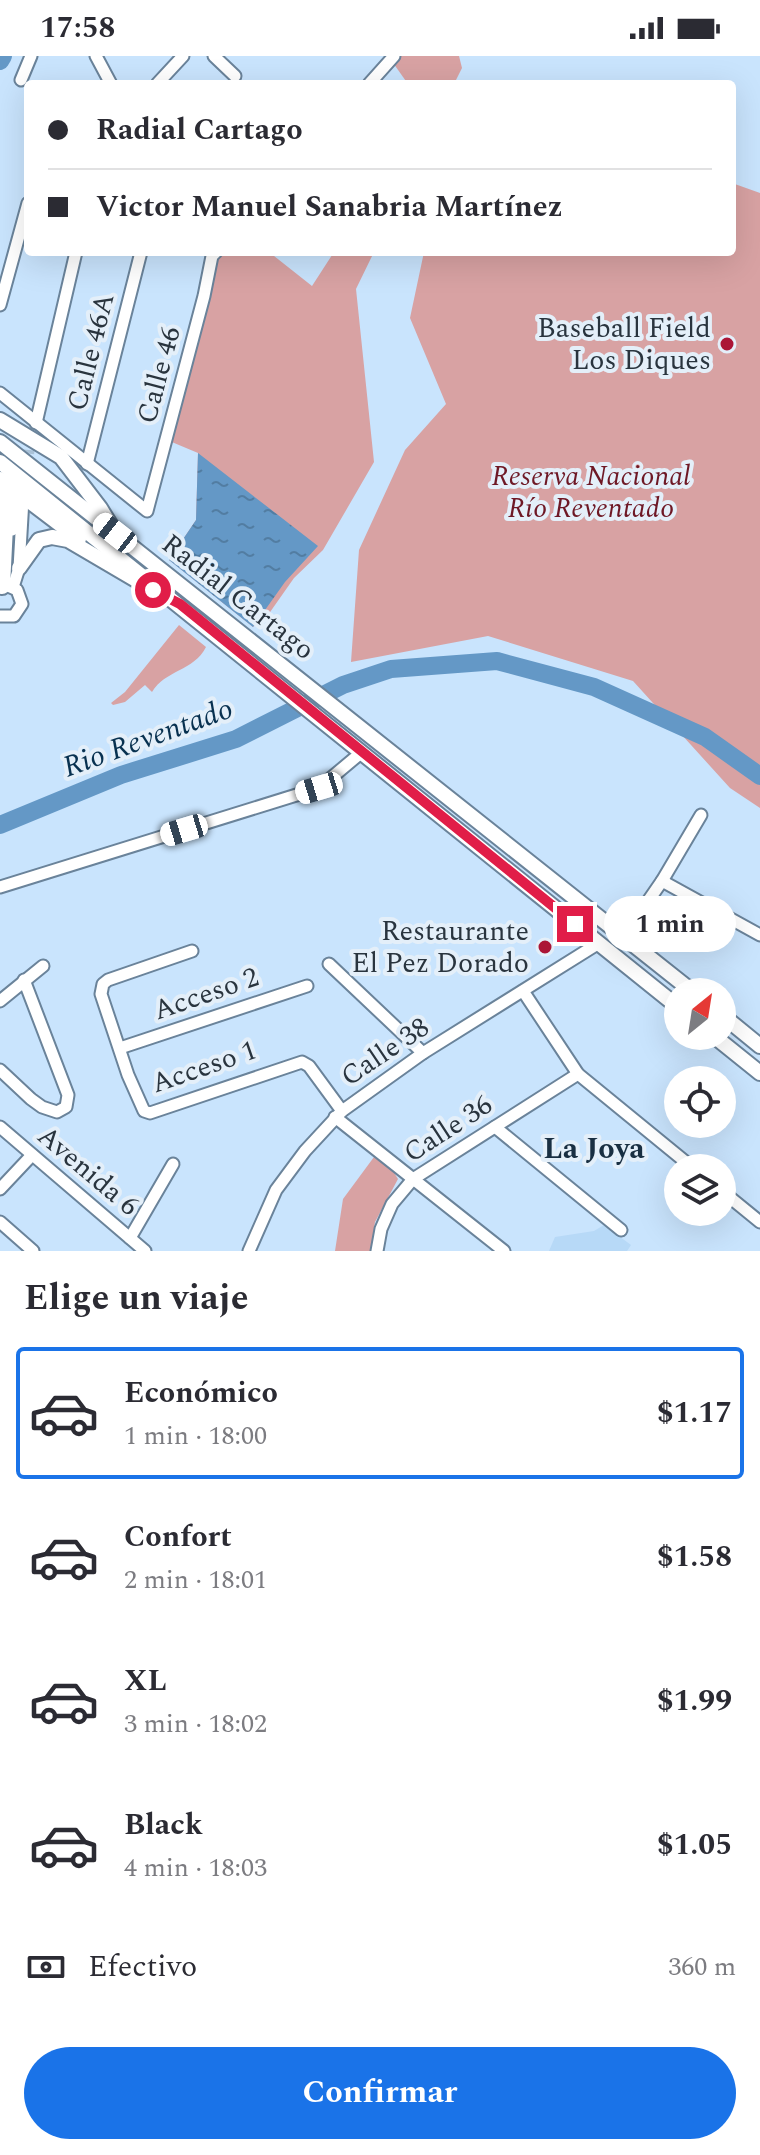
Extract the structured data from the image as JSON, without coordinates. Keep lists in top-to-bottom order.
{
  "streets": {
    "main road": ["Radial Cartago"],
    "street": [
      "Calle 46A",
      "Calle 46",
      "Acceso 2",
      "Calle 38",
      "Acceso 1",
      "Calle 36",
      "Avenida 6"
    ]
  },
  "crossings": [
    ["Calle 46A", "Calle 46"],
    ["Radial Cartago", "Calle 38"],
    ["Acceso 2", "Acceso 1"],
    ["Calle 38", "Acceso 1"]
  ],
  "districts": ["La Joya"],
  "water": ["Rio Reventado"],
  "parks": ["Reserva Nacional Río Reventado"],
  "places": ["Baseball Field Los Diques", "Restaurante El Pez Dorado"],
  "north": "top right",
  "page": {
    "status": "17:58",
    "banner": ["Radial Cartago", "Victor Manuel Sanabria Martínez"],
    "bubble": "1 min",
    "heading": "Elige un viaje",
    "list": [
      {
        "name": "Económico",
        "note": "1 min · 18:00",
        "value": "$1.17"
      },
      {
        "name": "Confort",
        "note": "2 min · 18:01",
        "value": "$1.58"
      },
      {
        "name": "XL",
        "note": "3 min · 18:02",
        "value": "$1.99"
      },
      {
        "name": "Black",
        "note": "4 min · 18:03",
        "value": "$1.05"
      }
    ],
    "pay": ["Efectivo", "360 m"],
    "buttons": "Confirmar"
  }
}
